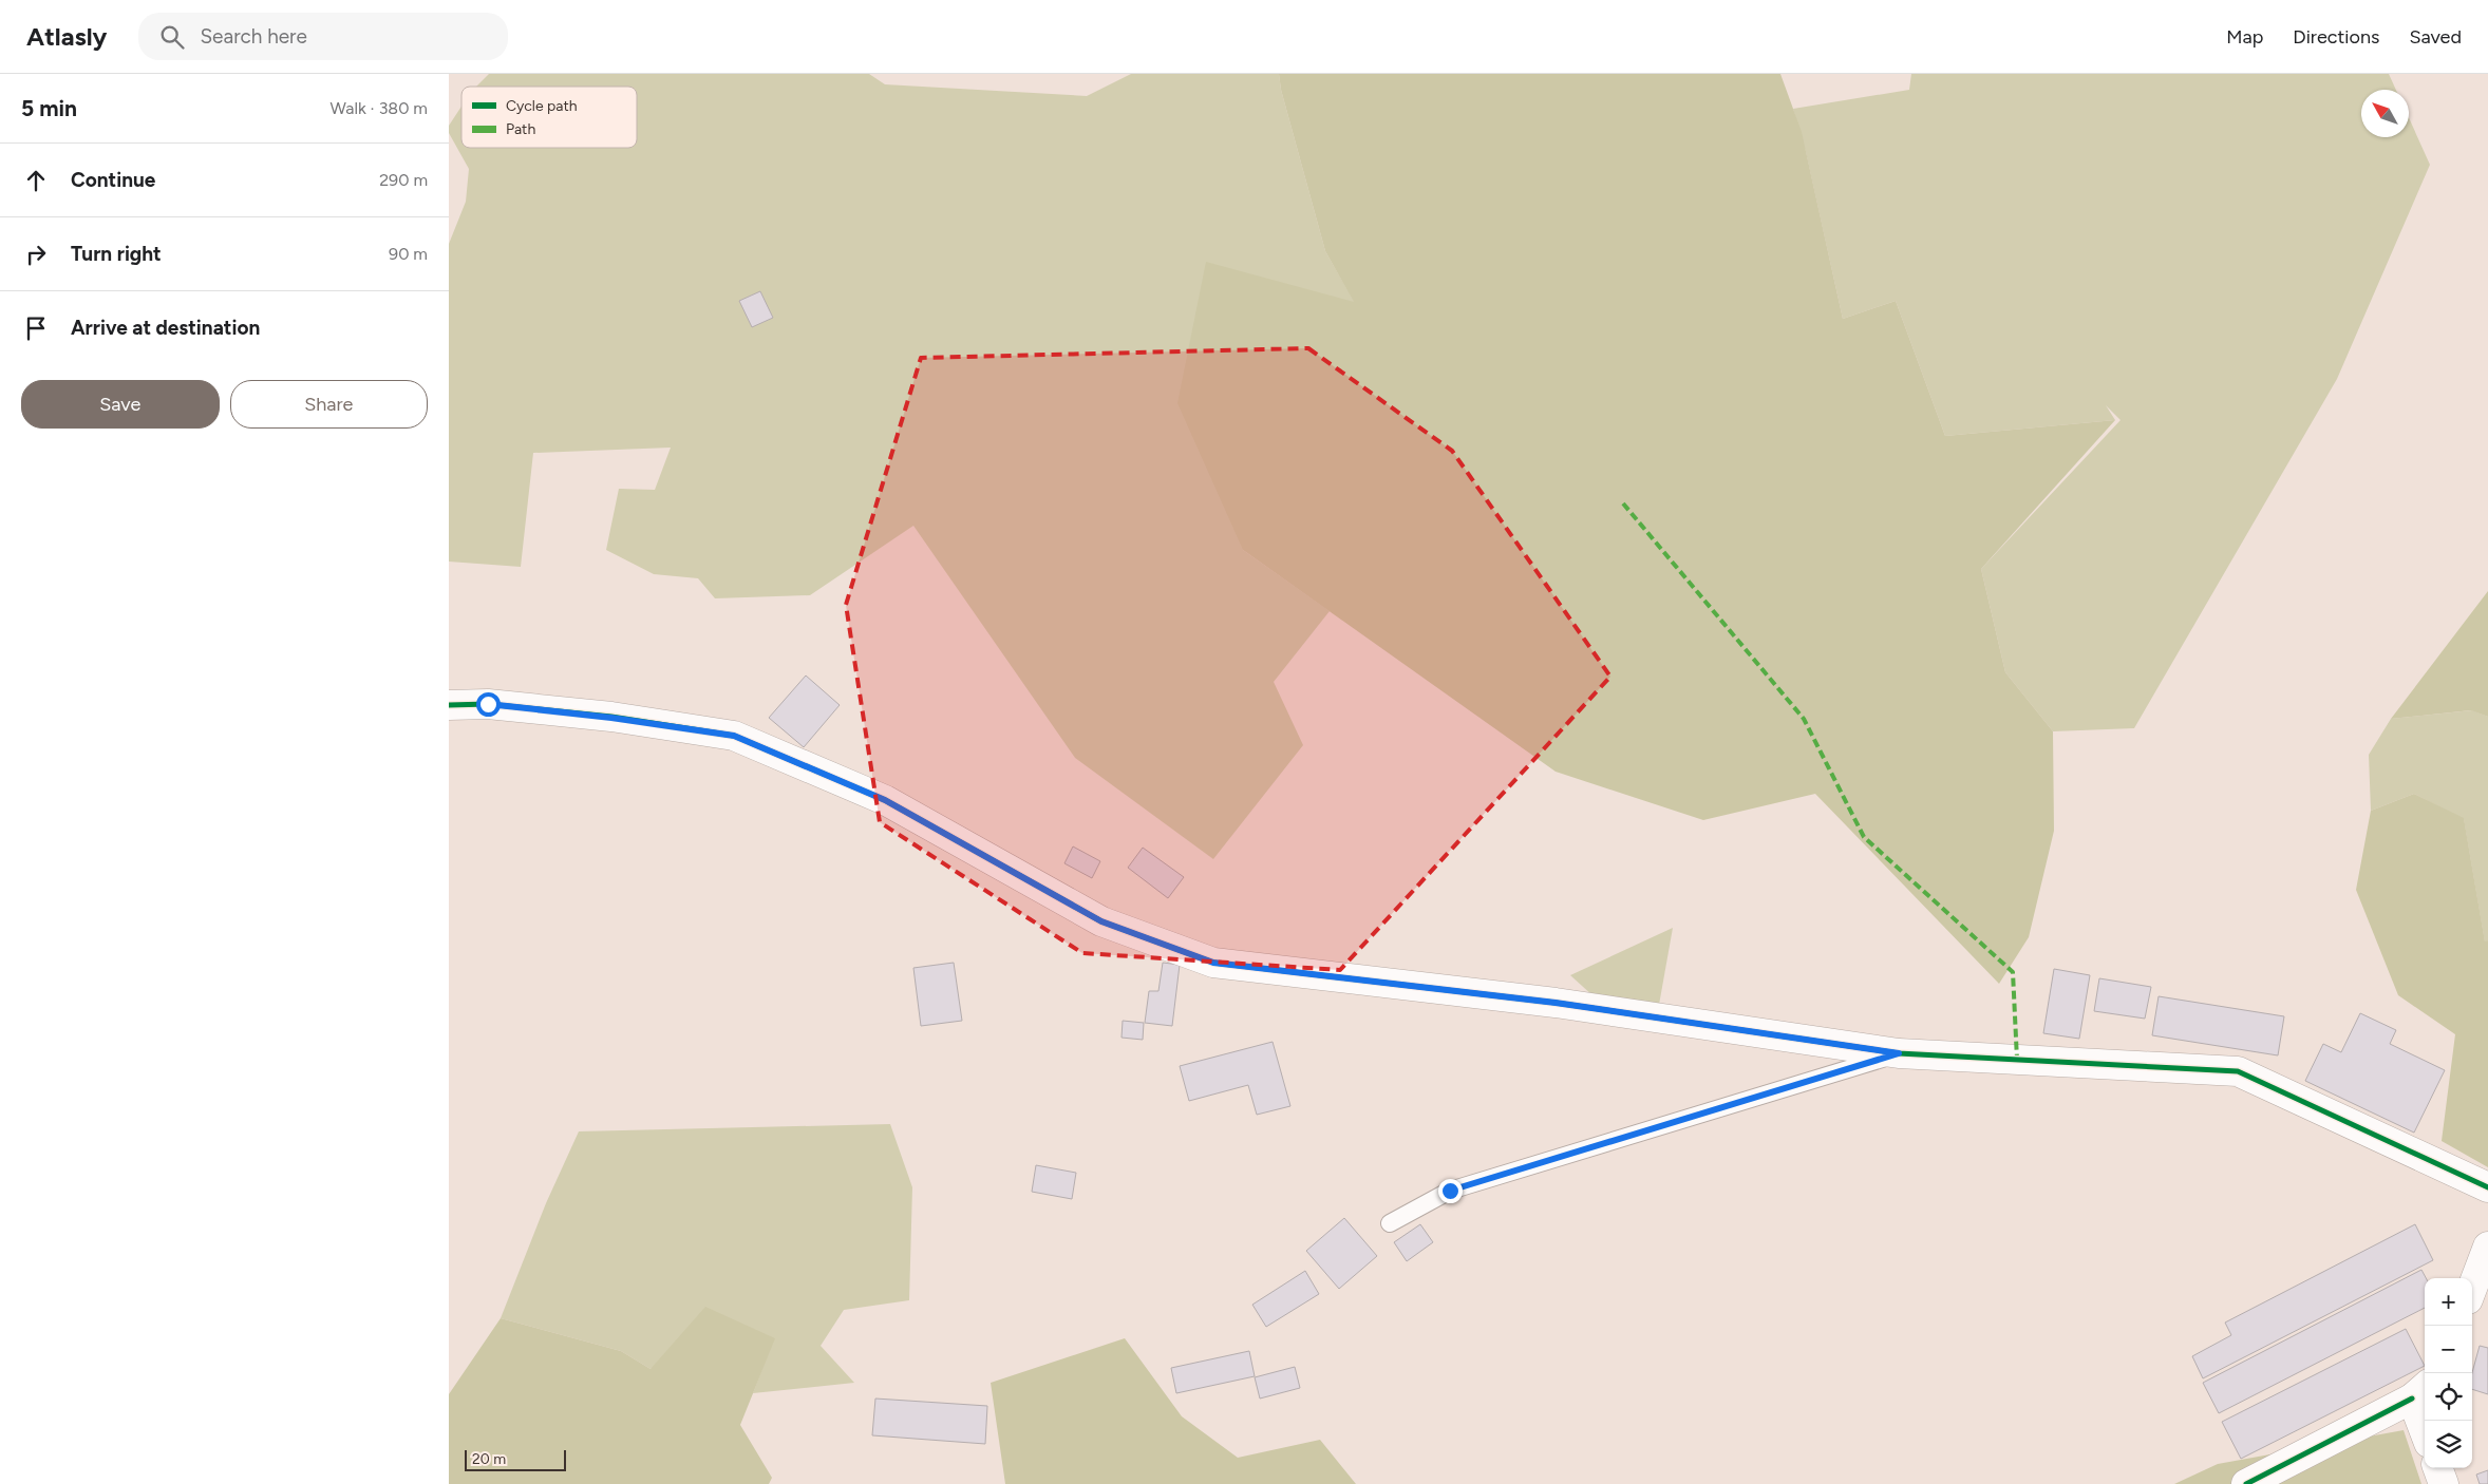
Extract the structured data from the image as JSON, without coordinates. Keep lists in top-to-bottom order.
{
  "legend": ["Cycle path", "Path"],
  "scale_bar": "20 m",
  "north": "top left",
  "page": {
    "header": "Atlasly",
    "search": "Search here",
    "nav": ["Map", "Directions", "Saved"],
    "heading": ["5 min", "Walk · 380 m"],
    "list": [
      ["Continue", "290 m"],
      ["Turn right", "90 m"],
      "Arrive at destination"
    ],
    "buttons": ["Save", "Share"],
    "map_buttons": ["+", "−"],
    "scale": "20 m"
  }
}
